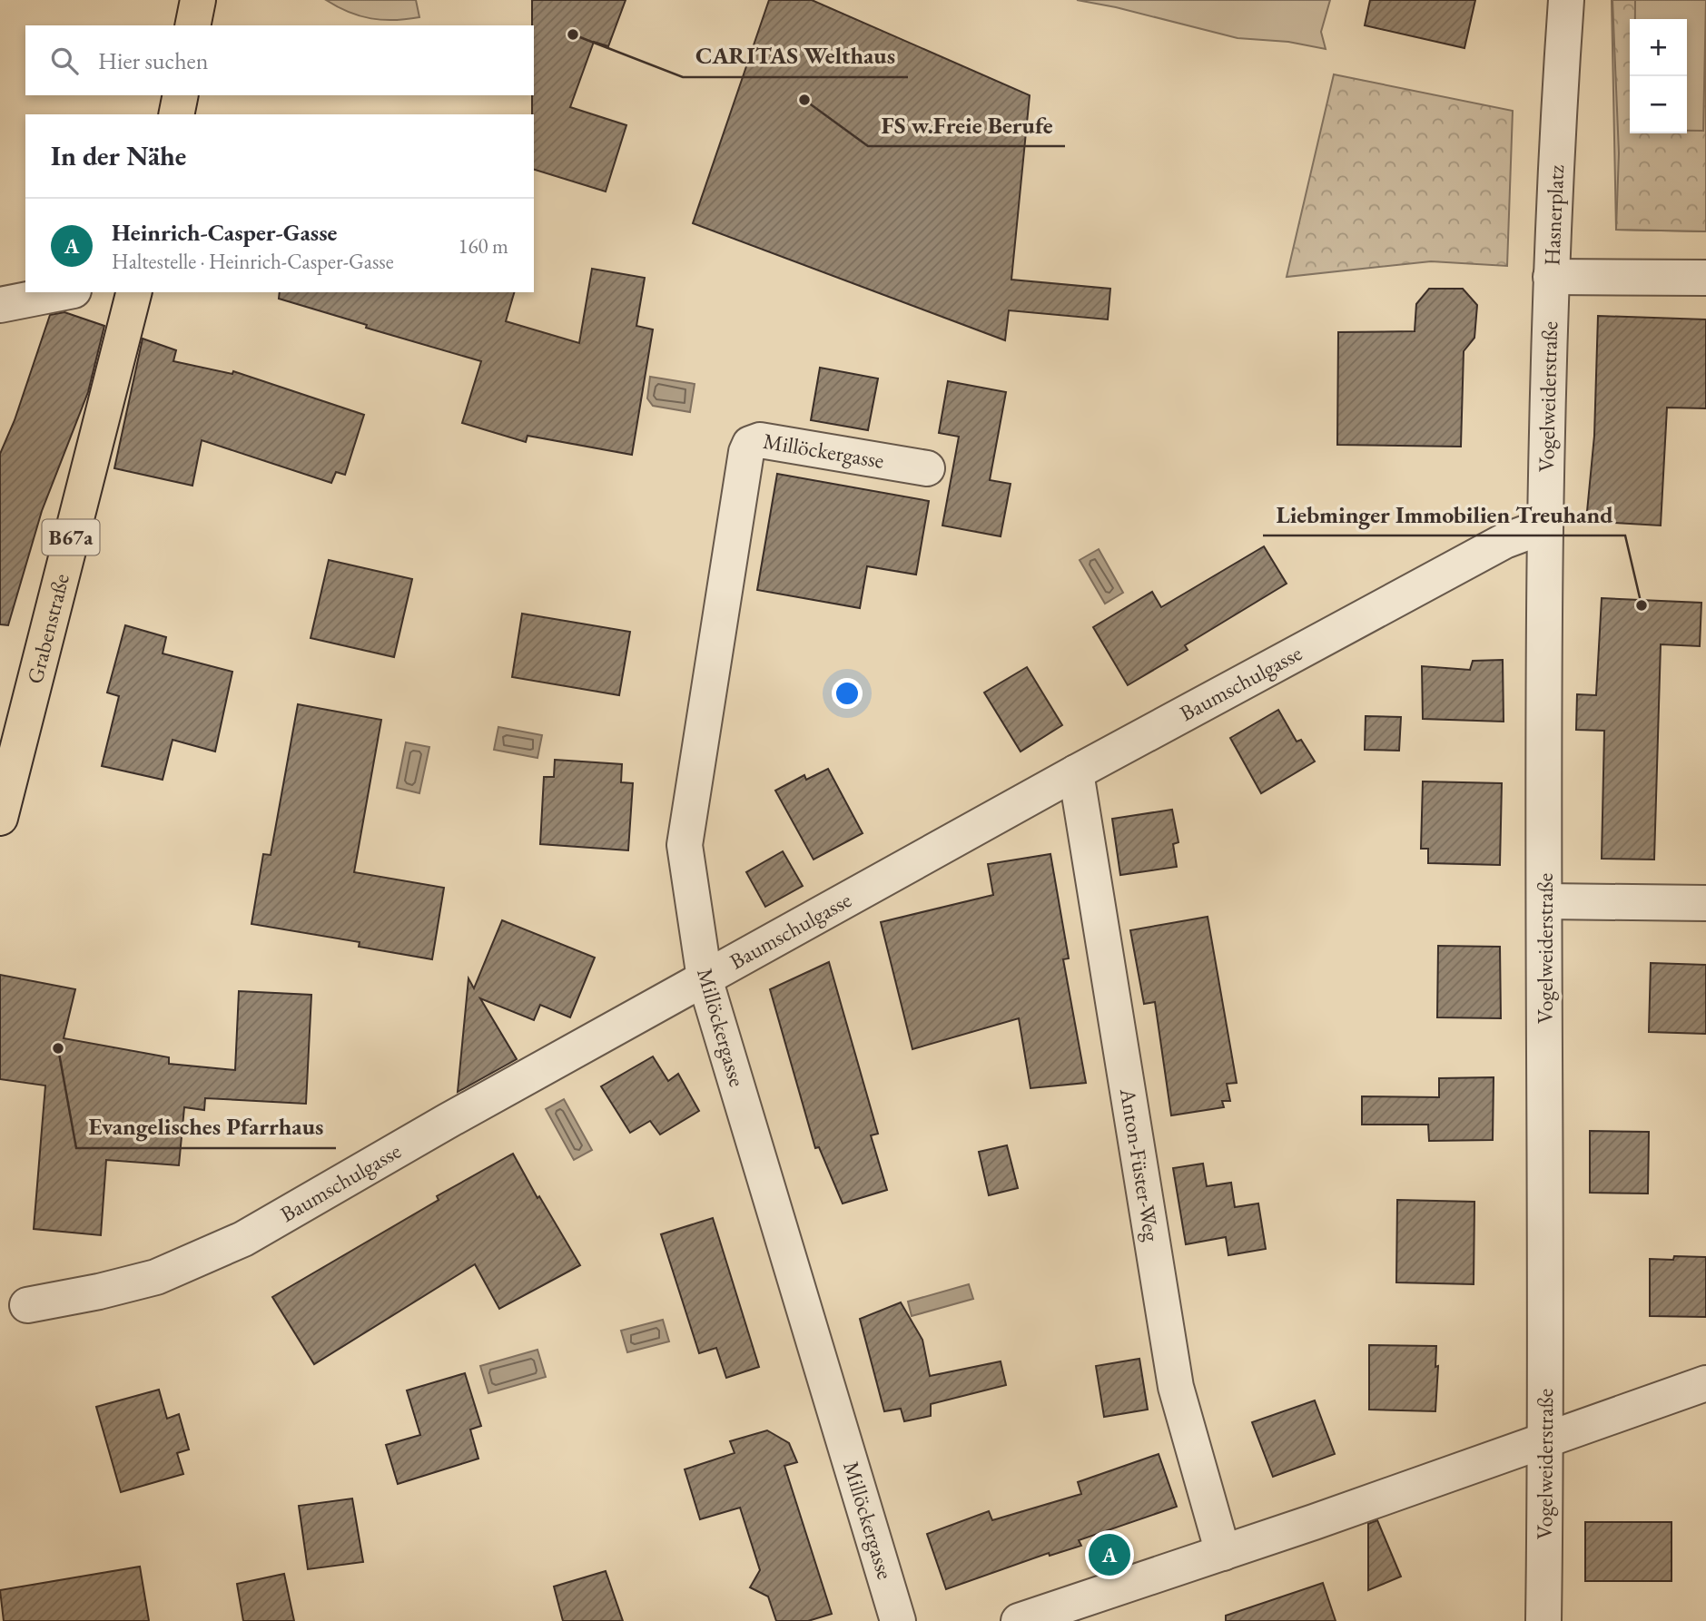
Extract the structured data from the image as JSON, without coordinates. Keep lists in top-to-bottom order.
{
  "streets": {
    "main road": ["B67a", "Grabenstraße"],
    "street": [
      "Hasnerplatz",
      "Vogelweiderstraße",
      "Millöckergasse",
      "Baumschulgasse",
      "Anton-Füster-Weg"
    ]
  },
  "crossings": [
    ["Hasnerplatz", "Vogelweiderstraße"],
    ["Vogelweiderstraße", "Baumschulgasse"],
    ["Millöckergasse", "Baumschulgasse"],
    ["Baumschulgasse", "Anton-Füster-Weg"]
  ],
  "places": [
    "CARITAS Welthaus",
    "FS w.Freie Berufe",
    "Liebminger Immobilien Treuhand",
    "Evangelisches Pfarrhaus"
  ],
  "page": {
    "map_buttons": ["+", "−"],
    "search": "Hier suchen",
    "heading": "In der Nähe",
    "list": [
      {
        "mark": "A",
        "name": "Heinrich-Casper-Gasse",
        "note": "Haltestelle · Heinrich-Casper-Gasse",
        "value": "160 m"
      }
    ],
    "pins": "A"
  }
}
